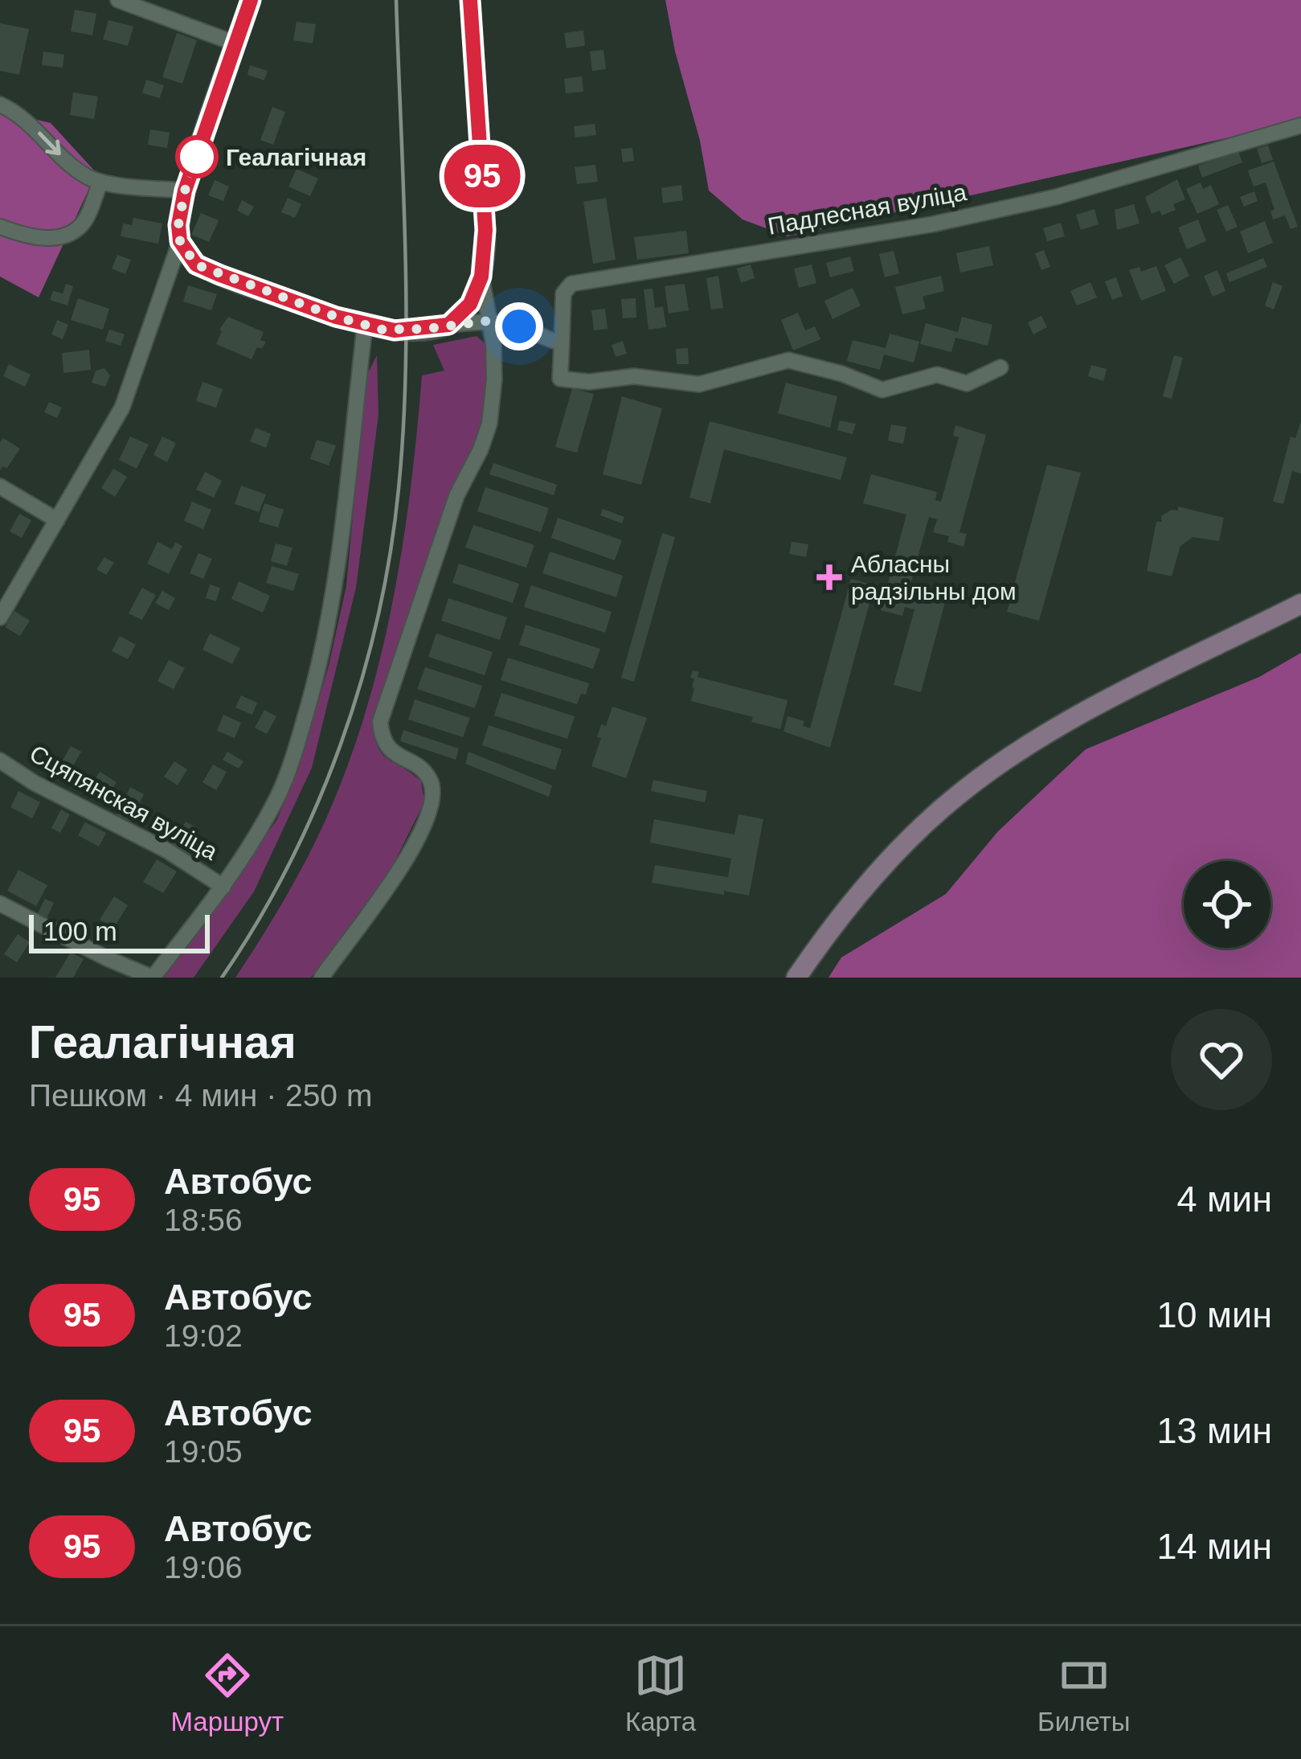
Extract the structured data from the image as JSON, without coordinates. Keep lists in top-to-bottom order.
{
  "streets": {
    "street": ["Падлесная вуліца", "Сцяпянская вуліца"]
  },
  "places": {
    "other": ["Геалагічная"],
    "health": ["Абласны радзільны дом"]
  },
  "lines": ["bus line 95"],
  "scale_bar": "100 m",
  "page": {
    "on_map": "95",
    "scale": "100 m",
    "heading": ["Геалагічная", "Пешком · 4 мин · 250 m"],
    "list": [
      {
        "mark": "95",
        "name": "Автобус",
        "note": "18:56",
        "value": "4 мин"
      },
      {
        "mark": "95",
        "name": "Автобус",
        "note": "19:02",
        "value": "10 мин"
      },
      {
        "mark": "95",
        "name": "Автобус",
        "note": "19:05",
        "value": "13 мин"
      },
      {
        "mark": "95",
        "name": "Автобус",
        "note": "19:06",
        "value": "14 мин"
      }
    ],
    "tabs": ["Маршрут", "Карта", "Билеты"]
  }
}
